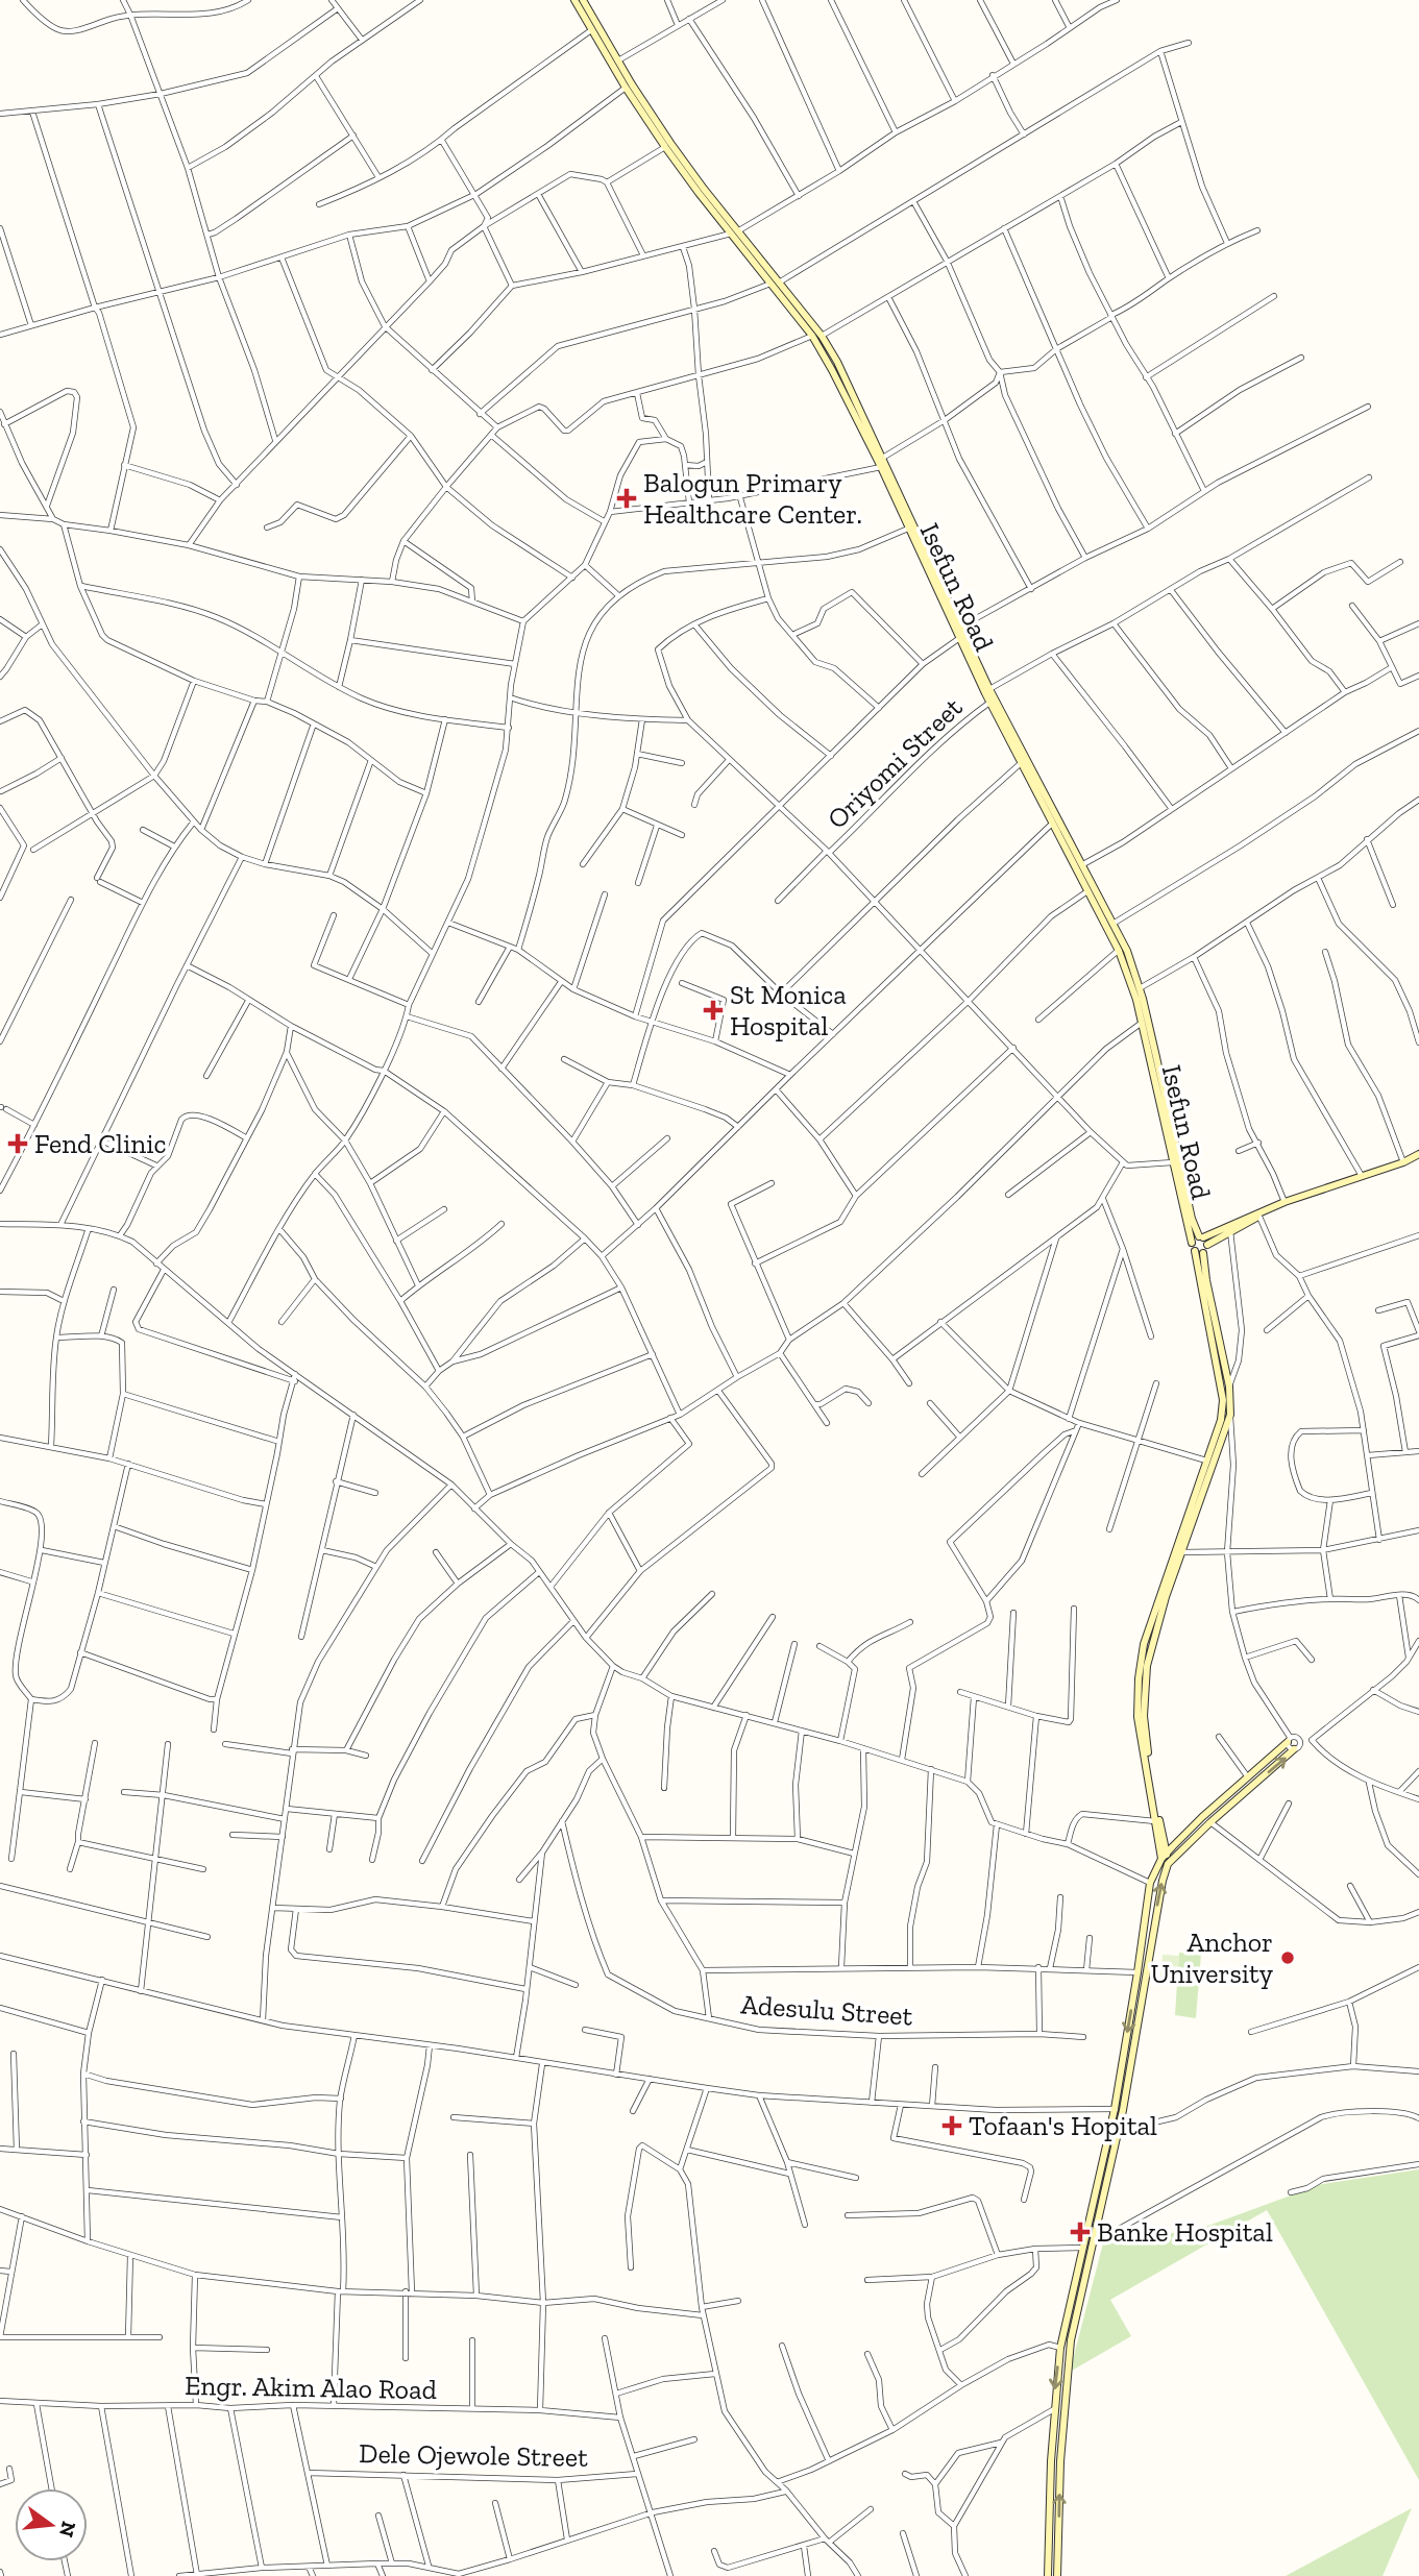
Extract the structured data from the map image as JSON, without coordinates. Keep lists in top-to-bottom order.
{
  "streets": {
    "street": [
      "Isefun Road",
      "Oriyomi Street",
      "Adesulu Street",
      "Engr. Akim Alao Road",
      "Dele Ojewole Street"
    ]
  },
  "crossings": [
    ["Isefun Road", "Oriyomi Street"]
  ],
  "places": {
    "health": [
      "Balogun Primary Healthcare Center.",
      "St Monica Hospital",
      "Fend Clinic",
      "Tofaan's Hopital",
      "Banke Hospital"
    ],
    "other": ["Anchor University"]
  },
  "north": "right"
}
